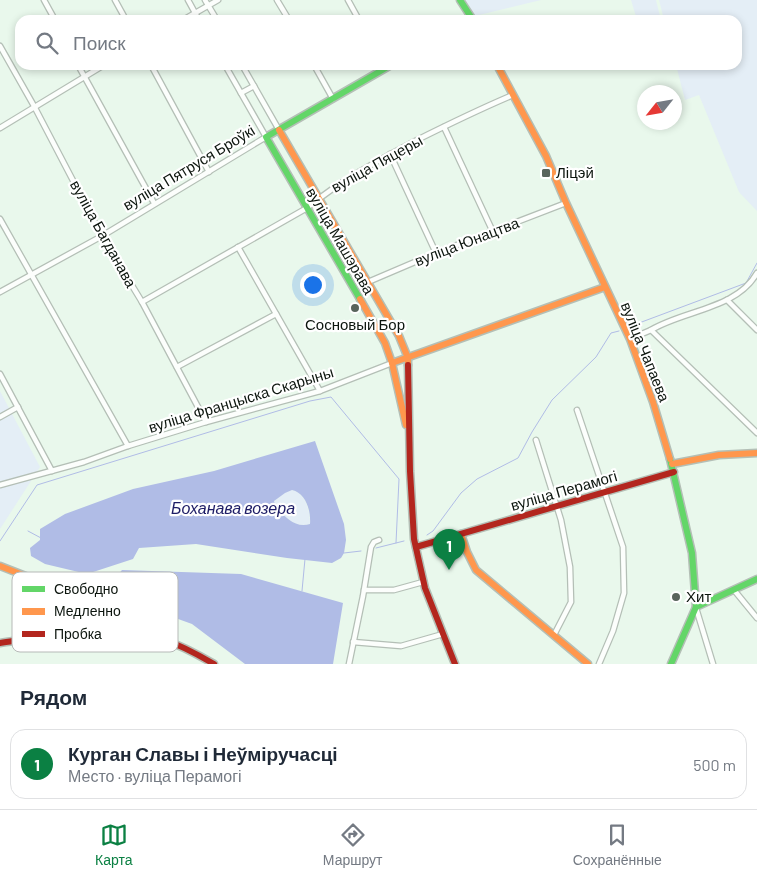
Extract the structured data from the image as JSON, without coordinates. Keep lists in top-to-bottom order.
{
  "streets": {
    "street": [
      "вуліца Пяцеры",
      "вуліца Пятруся Броўкі",
      "вуліца Багданава",
      "вуліца Машэрава",
      "вуліца Юнацтва",
      "вуліца Чапаева",
      "вуліца Францыска Скарыны",
      "вуліца Перамогі"
    ]
  },
  "crossings": [
    ["вуліца Пяцеры", "вуліца Багданава"],
    ["вуліца Пяцеры", "вуліца Машэрава"],
    ["вуліца Пяцеры", "вуліца Чапаева"],
    ["вуліца Пятруся Броўкі", "вуліца Багданава"],
    ["вуліца Пятруся Броўкі", "вуліца Машэрава"],
    ["вуліца Багданава", "вуліца Францыска Скарыны"],
    ["вуліца Машэрава", "вуліца Юнацтва"],
    ["вуліца Машэрава", "вуліца Францыска Скарыны"],
    ["вуліца Машэрава", "вуліца Перамогі"],
    ["вуліца Юнацтва", "вуліца Чапаева"],
    ["вуліца Чапаева", "вуліца Францыска Скарыны"],
    ["вуліца Чапаева", "вуліца Перамогі"]
  ],
  "water": ["Боханава возера"],
  "places": {
    "transit": ["Ліцэй"],
    "other": ["Сосновый Бор", "Хит"]
  },
  "legend": ["Свободно", "Медленно", "Пробка"],
  "north": "bottom left",
  "page": {
    "search": "Поиск",
    "pins": "1",
    "heading": "Рядом",
    "list": [
      {
        "mark": "1",
        "name": "Курган Славы і Неўміручасці",
        "note": "Место · вуліца Перамогі",
        "value": "500 m"
      }
    ],
    "nav": ["Карта", "Маршрут", "Сохранённые"]
  }
}
